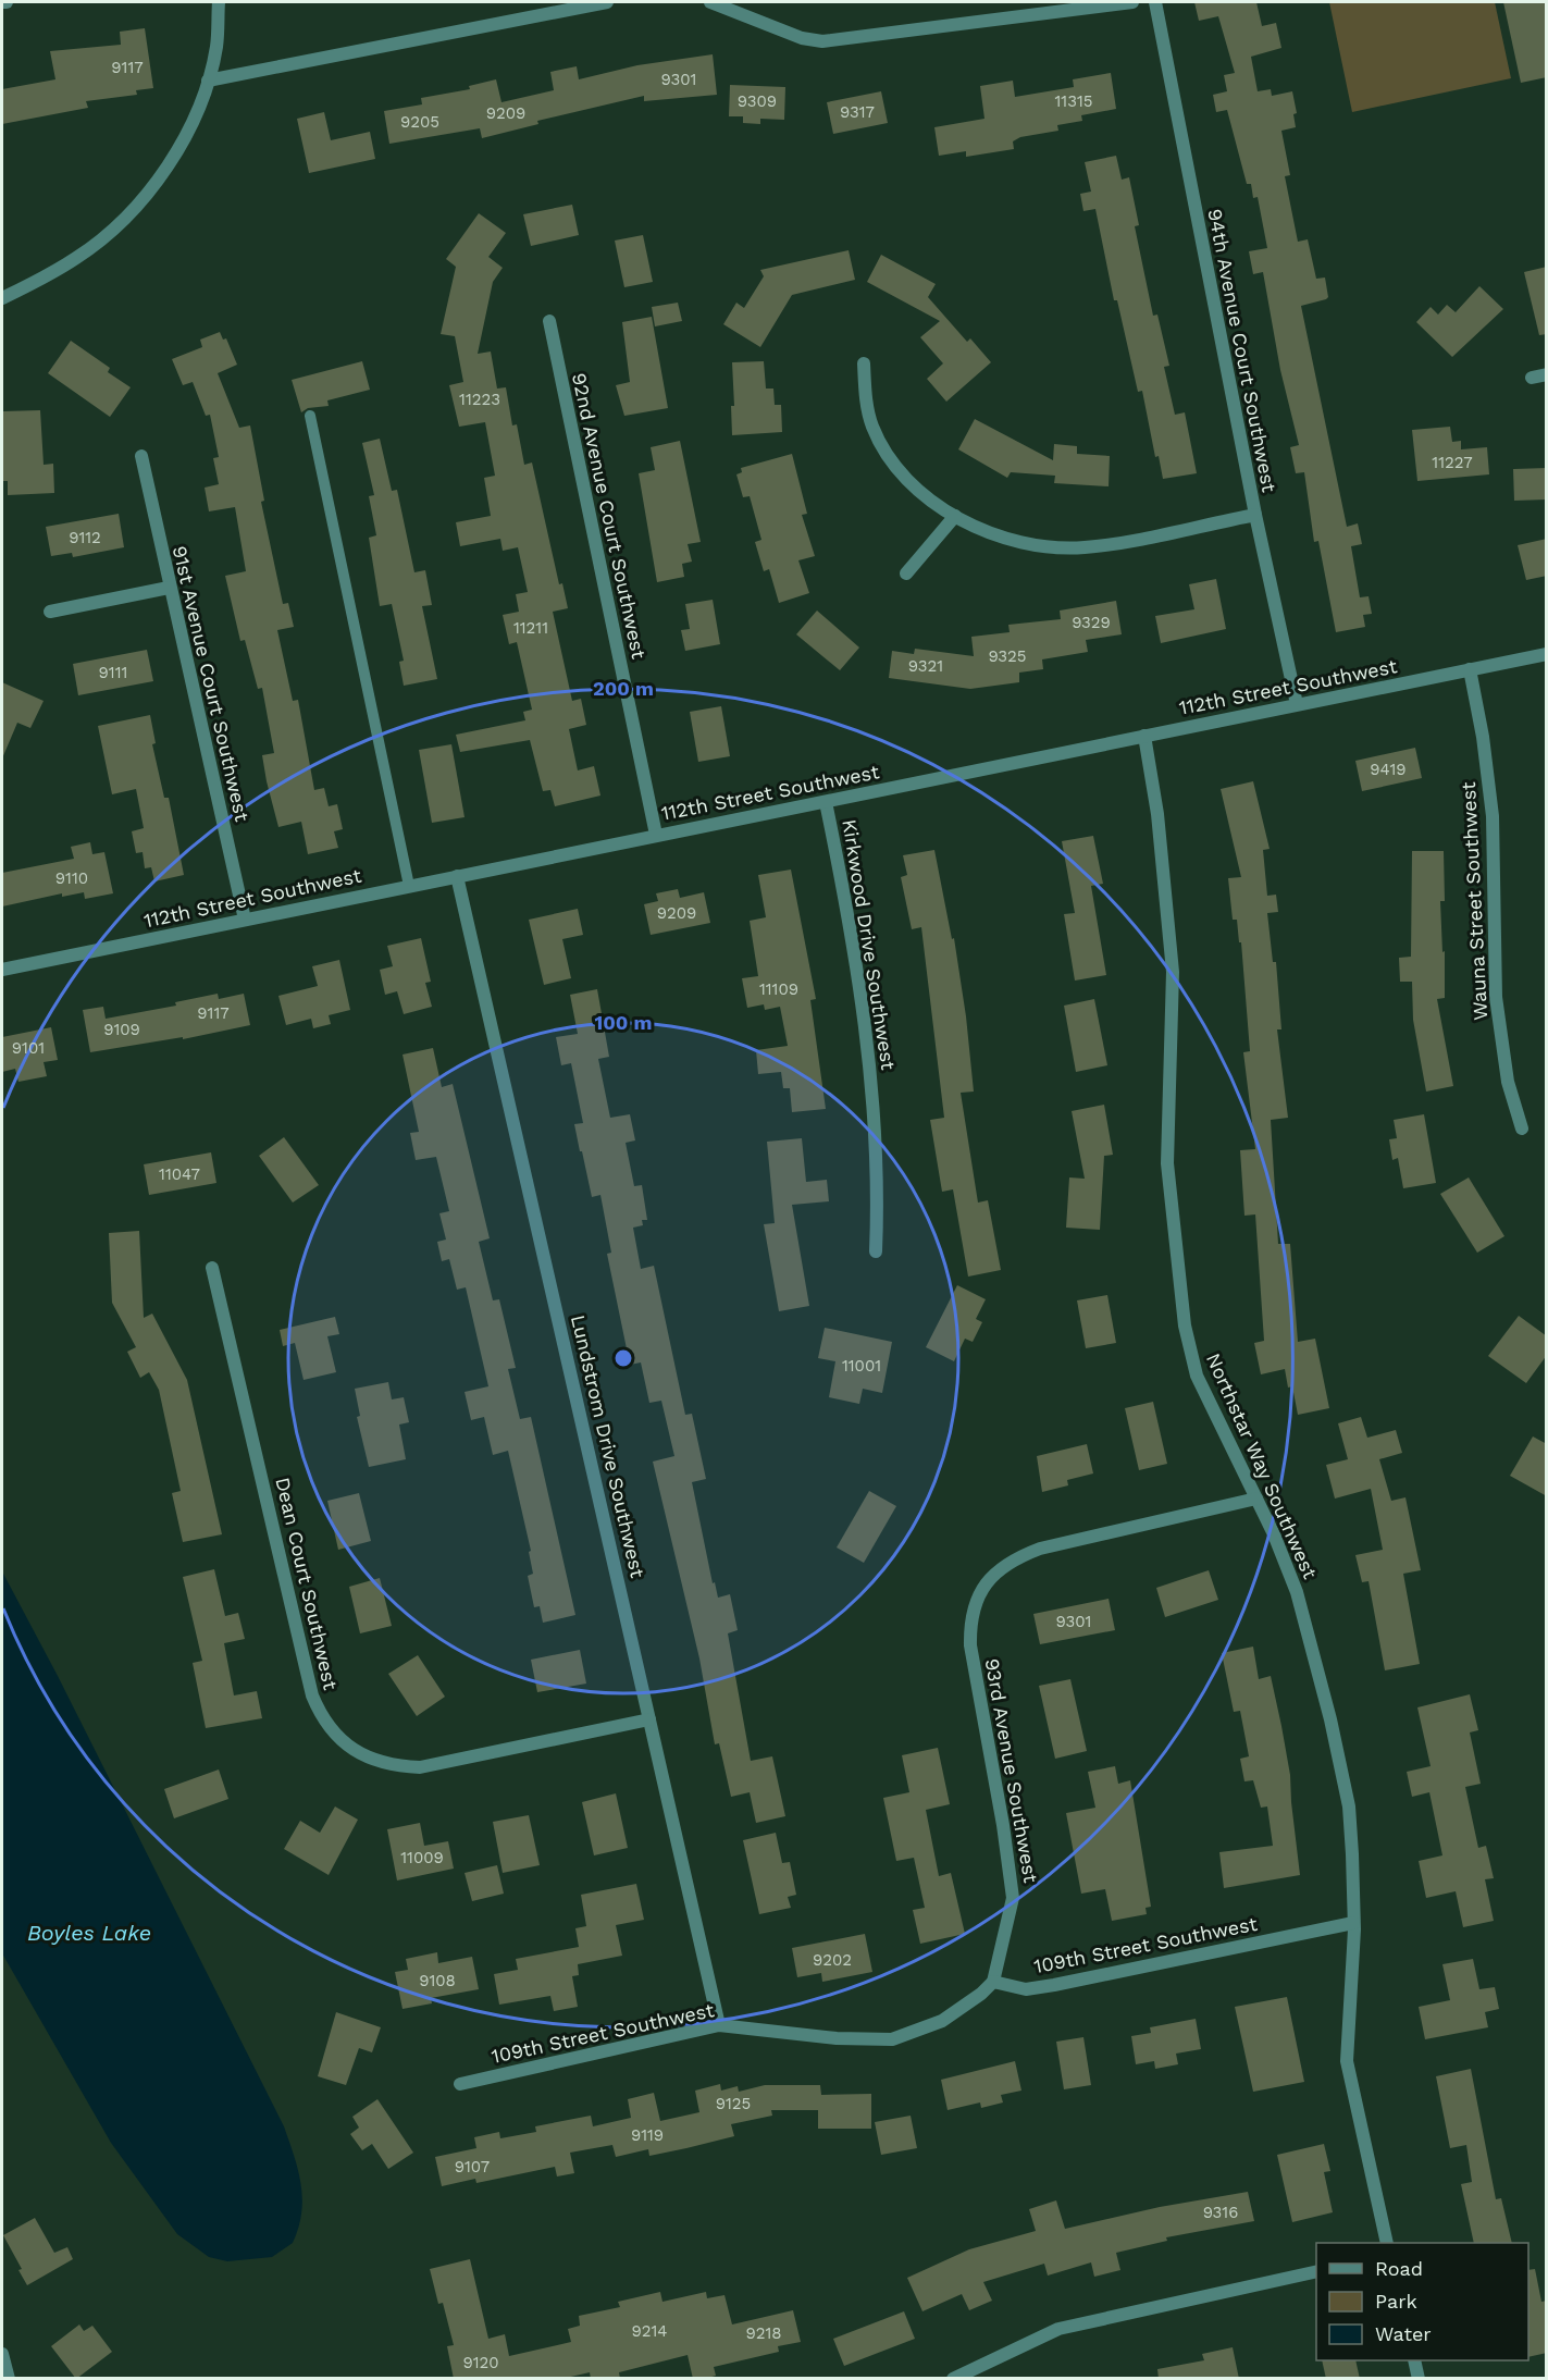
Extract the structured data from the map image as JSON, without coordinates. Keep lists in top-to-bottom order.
{
  "streets": {
    "street": [
      "94th Avenue Court Southwest",
      "92nd Avenue Court Southwest",
      "91st Avenue Court Southwest",
      "112th Street Southwest",
      "Wauna Street Southwest",
      "Kirkwood Drive Southwest",
      "Lundstrom Drive Southwest",
      "Northstar Way Southwest",
      "Dean Court Southwest",
      "93rd Avenue Southwest",
      "109th Street Southwest"
    ]
  },
  "crossings": [
    ["94th Avenue Court Southwest", "112th Street Southwest"],
    ["92nd Avenue Court Southwest", "112th Street Southwest"],
    ["91st Avenue Court Southwest", "112th Street Southwest"],
    ["112th Street Southwest", "Wauna Street Southwest"],
    ["112th Street Southwest", "Kirkwood Drive Southwest"],
    ["112th Street Southwest", "Lundstrom Drive Southwest"],
    ["112th Street Southwest", "Northstar Way Southwest"],
    ["Lundstrom Drive Southwest", "Dean Court Southwest"],
    ["Lundstrom Drive Southwest", "109th Street Southwest"],
    ["Northstar Way Southwest", "93rd Avenue Southwest"],
    ["Northstar Way Southwest", "109th Street Southwest"],
    ["93rd Avenue Southwest", "109th Street Southwest"]
  ],
  "water": ["Boyles Lake"],
  "house_numbers": [
    "9117",
    "9301",
    "9309",
    "11315",
    "9317",
    "9209",
    "9205",
    "11223",
    "11227",
    "9112",
    "9329",
    "11211",
    "9325",
    "9321",
    "9111",
    "9419",
    "9110",
    "9209",
    "11109",
    "9117",
    "9109",
    "9101",
    "11047",
    "11001",
    "9301",
    "11009",
    "9202",
    "9108",
    "9125",
    "9119",
    "9107",
    "9316",
    "9214",
    "9218",
    "9120"
  ],
  "legend": ["Road", "Park", "Water"],
  "rings": ["200 m", "100 m"]
}
